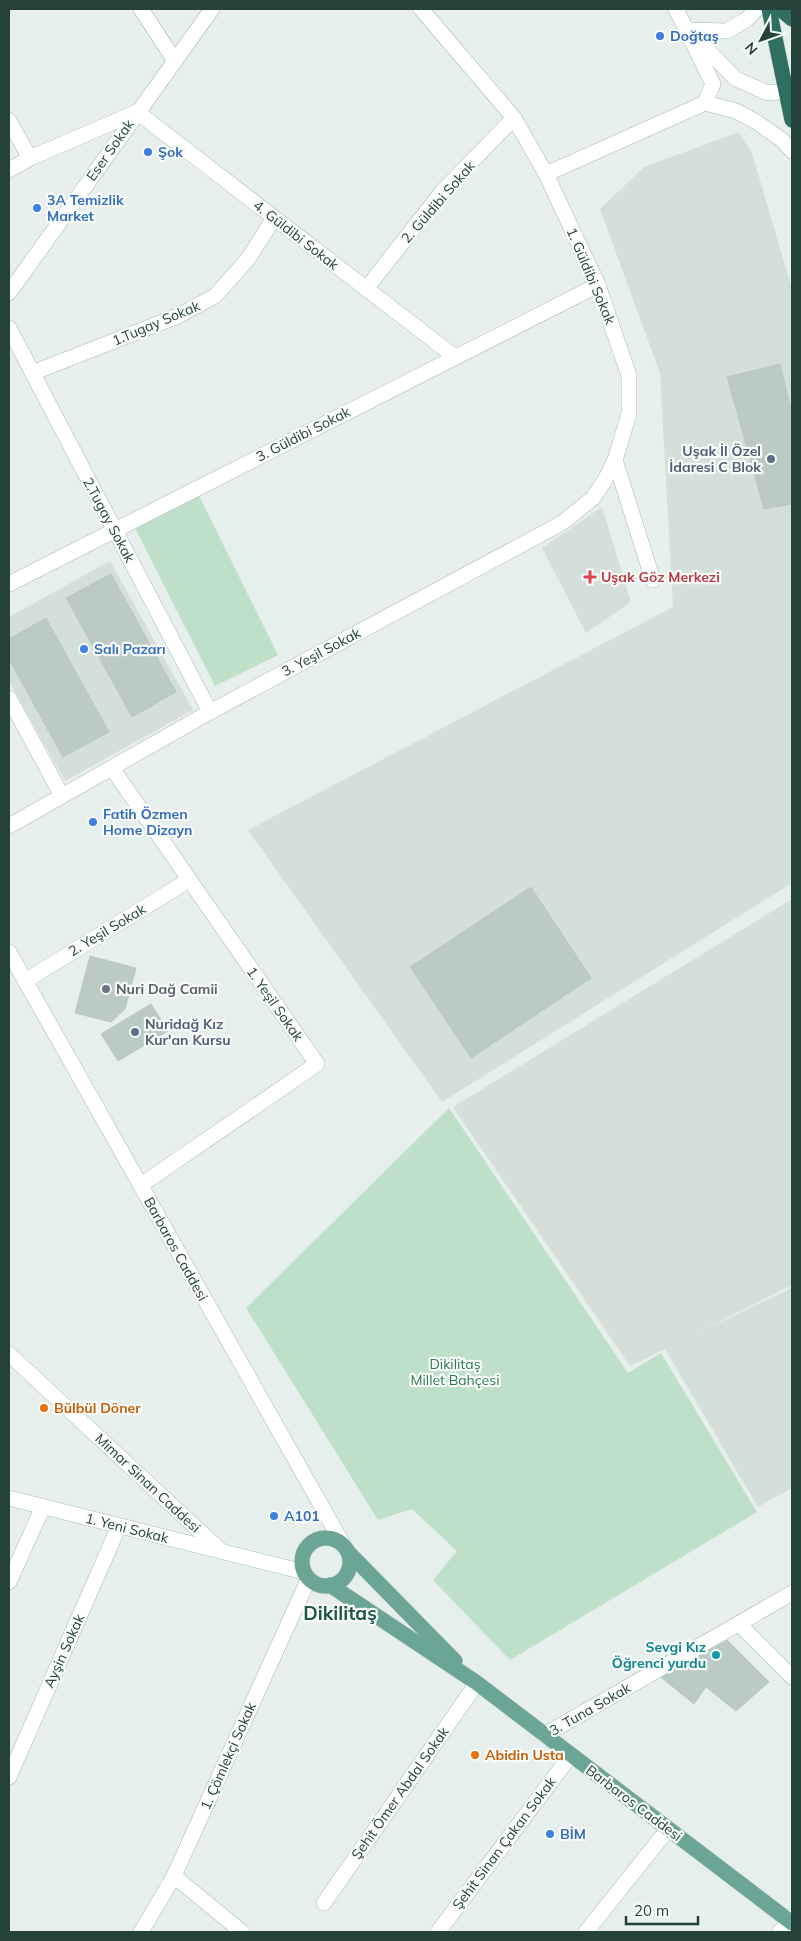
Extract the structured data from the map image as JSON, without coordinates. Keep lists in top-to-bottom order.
{
  "streets": {
    "main road": ["Barbaros Caddesi"],
    "street": [
      "Eser Sokak",
      "2. Güldibi Sokak",
      "4. Güldibi Sokak",
      "1. Güldibi Sokak",
      "1.Tugay Sokak",
      "3. Güldibi Sokak",
      "2.Tugay Sokak",
      "3. Yeşil Sokak",
      "2. Yeşil Sokak",
      "1. Yeşil Sokak",
      "Mimar Sinan Caddesi",
      "1. Yeni Sokak",
      "Ayşin Sokak",
      "3. Tuna Sokak",
      "1. Çömlekçi Sokak",
      "Şehit Ömer Abdal Sokak",
      "Şehit Sinan Çakan Sokak"
    ]
  },
  "crossings": [
    ["Eser Sokak", "4. Güldibi Sokak"],
    ["2. Güldibi Sokak", "4. Güldibi Sokak"],
    ["2. Güldibi Sokak", "1. Güldibi Sokak"],
    ["4. Güldibi Sokak", "1.Tugay Sokak"],
    ["4. Güldibi Sokak", "3. Güldibi Sokak"],
    ["1. Güldibi Sokak", "3. Güldibi Sokak"],
    ["1. Güldibi Sokak", "3. Yeşil Sokak"],
    ["1.Tugay Sokak", "2.Tugay Sokak"],
    ["3. Güldibi Sokak", "2.Tugay Sokak"],
    ["2.Tugay Sokak", "3. Yeşil Sokak"],
    ["3. Yeşil Sokak", "1. Yeşil Sokak"],
    ["2. Yeşil Sokak", "1. Yeşil Sokak"],
    ["2. Yeşil Sokak", "Barbaros Caddesi"],
    ["1. Yeşil Sokak", "Barbaros Caddesi"],
    ["Barbaros Caddesi", "1. Yeni Sokak"],
    ["Barbaros Caddesi", "3. Tuna Sokak"],
    ["Barbaros Caddesi", "1. Çömlekçi Sokak"],
    ["Barbaros Caddesi", "Şehit Ömer Abdal Sokak"],
    ["Barbaros Caddesi", "Şehit Sinan Çakan Sokak"],
    ["Mimar Sinan Caddesi", "1. Yeni Sokak"],
    ["1. Yeni Sokak", "Ayşin Sokak"],
    ["1. Yeni Sokak", "1. Çömlekçi Sokak"]
  ],
  "districts": ["Dikilitaş"],
  "parks": ["Dikilitaş Millet Bahçesi"],
  "places": {
    "other": [
      "Doğtaş",
      "Şok",
      "3A Temizlik Market",
      "Uşak İl Özel İdaresi C Blok",
      "Salı Pazarı",
      "Fatih Özmen Home Dizayn",
      "Nuri Dağ Camii",
      "Nuridağ Kız Kur'an Kursu",
      "Bülbül Döner",
      "A101",
      "Sevgi Kız Öğrenci yurdu",
      "Abidin Usta",
      "BİM"
    ],
    "health": ["Uşak Göz Merkezi"]
  },
  "scale_bar": "20 m",
  "north": "bottom left"
}
